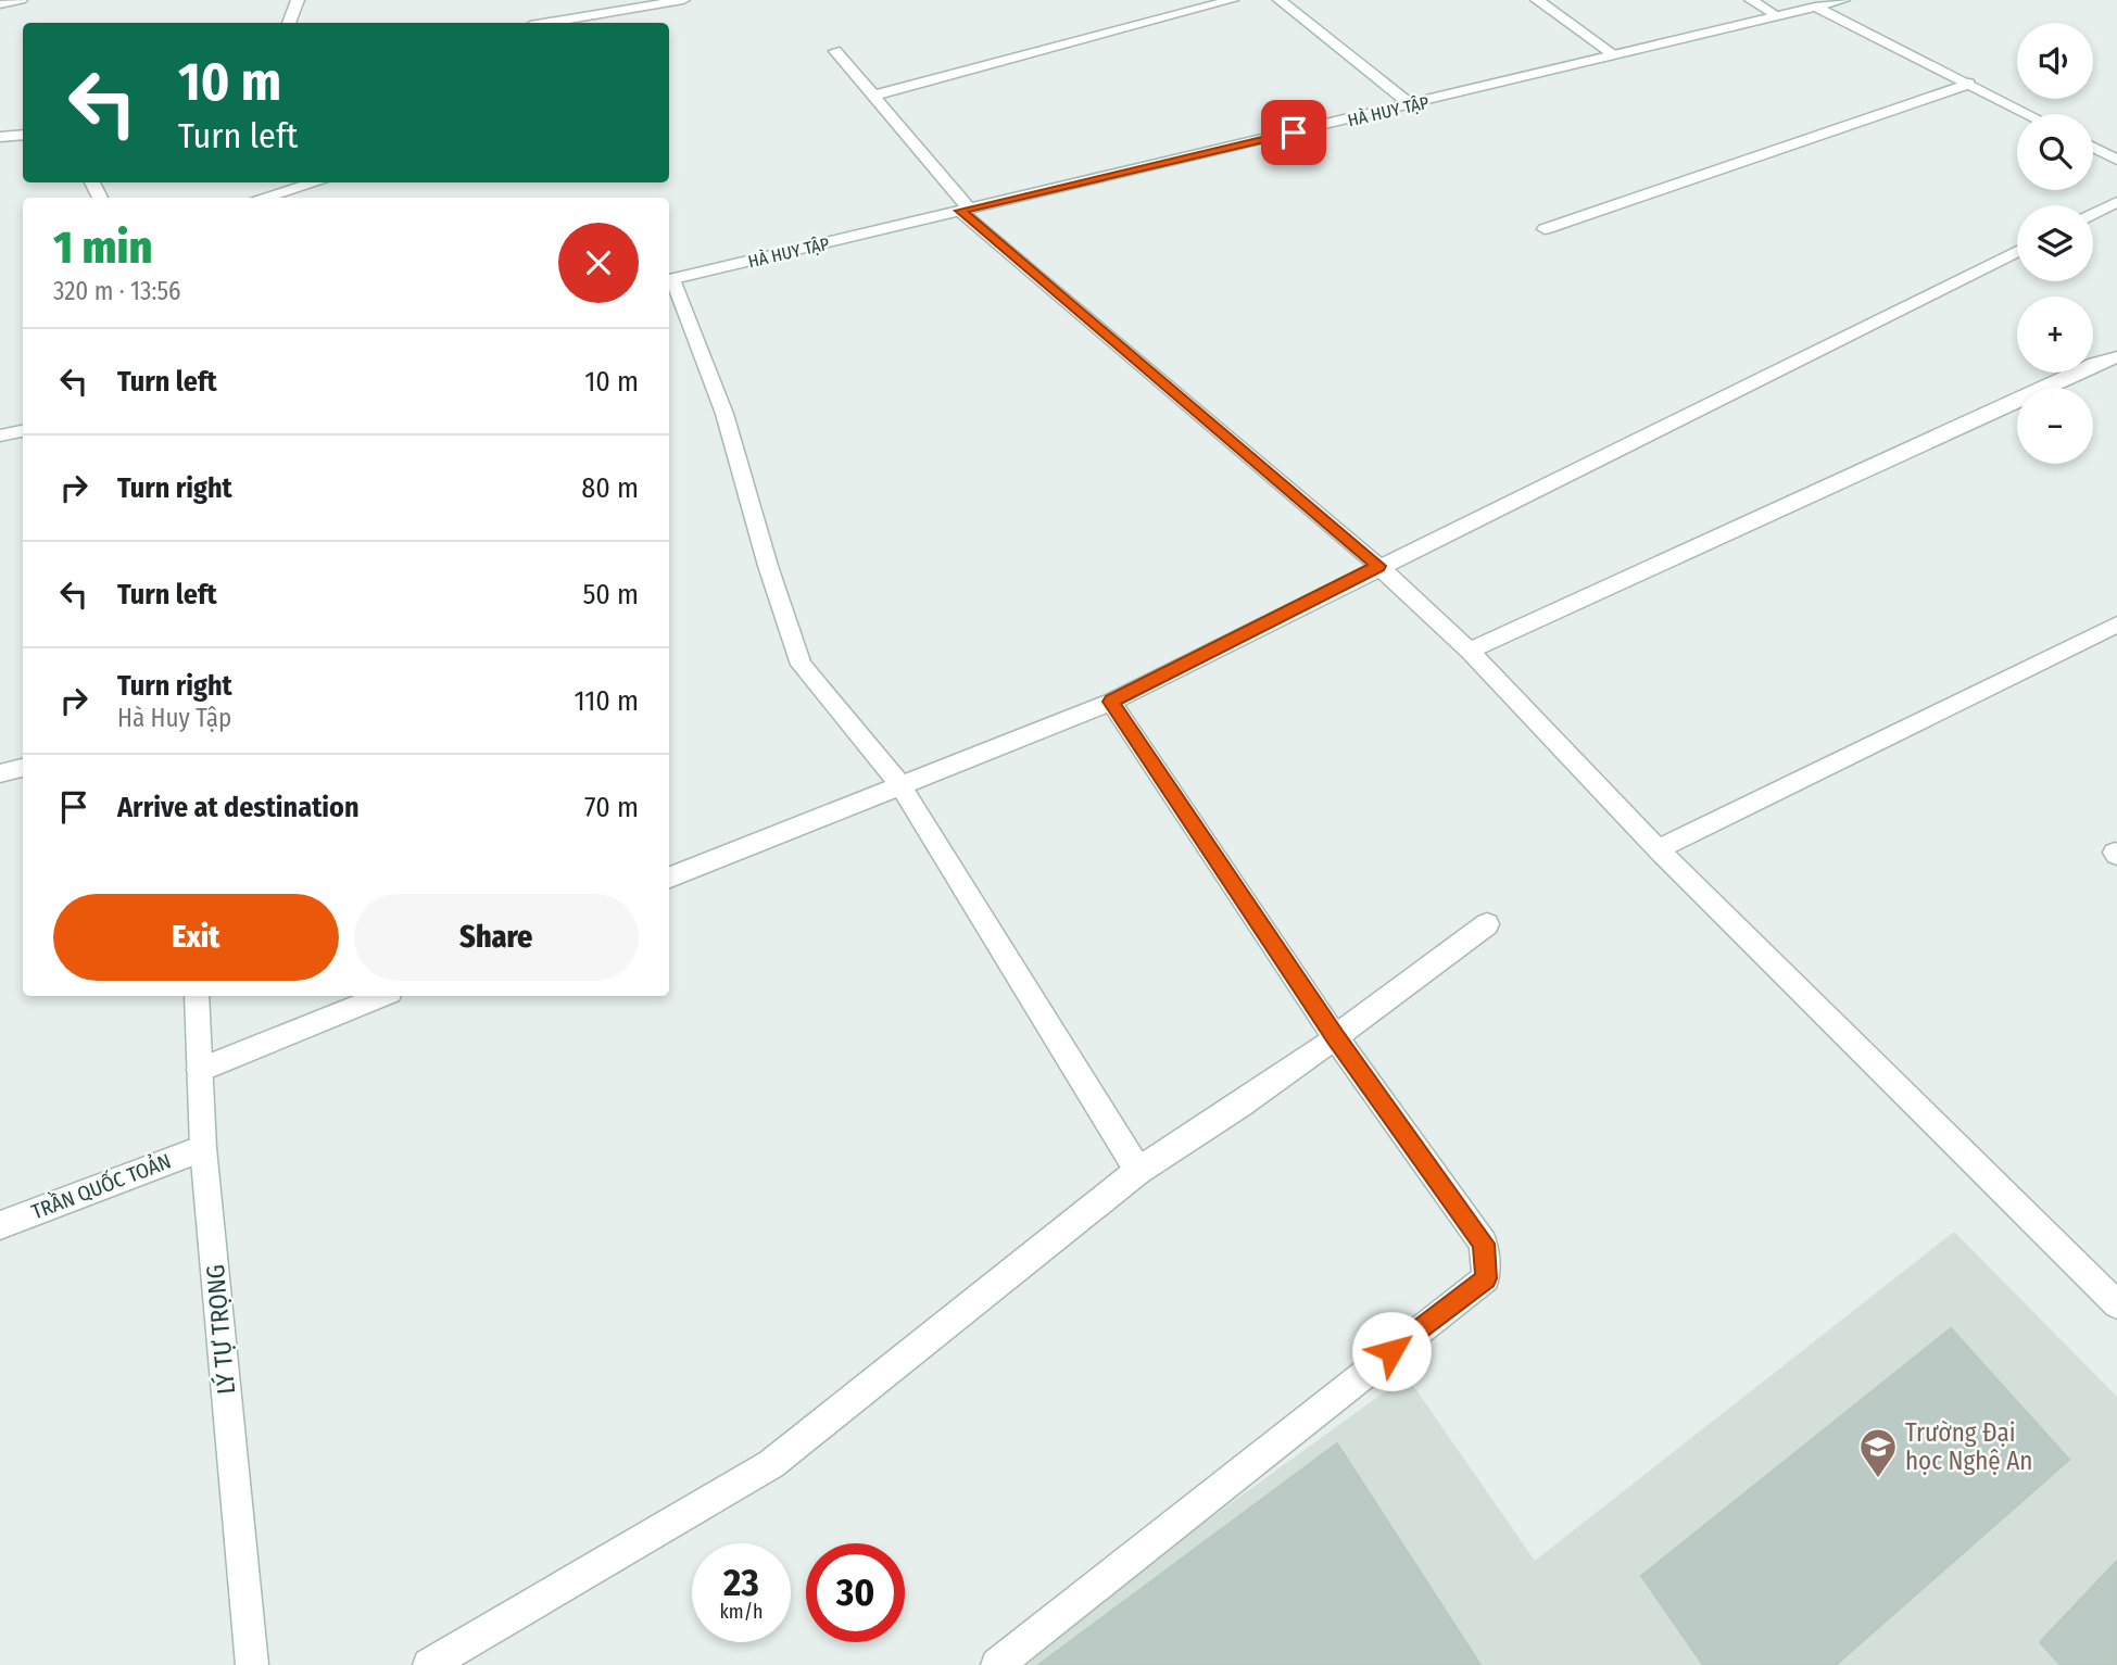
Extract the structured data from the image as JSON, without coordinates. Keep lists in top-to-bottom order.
{
  "streets": {
    "street": ["HÀ HUY TẬP", "TRẦN QUỐC TOẢN", "LÝ TỰ TRỌNG"]
  },
  "crossings": [
    ["TRẦN QUỐC TOẢN", "LÝ TỰ TRỌNG"]
  ],
  "places": {
    "school or university": ["Trường Đại học Nghệ An"]
  },
  "page": {
    "map_buttons": ["+", "−"],
    "turn": ["10 m", "Turn left"],
    "heading": ["1 min", "320 m · 13:56"],
    "list": [
      {
        "name": "Turn left",
        "value": "10 m"
      },
      {
        "name": "Turn right",
        "value": "80 m"
      },
      {
        "name": "Turn left",
        "value": "50 m"
      },
      {
        "name": "Turn right",
        "note": "Hà Huy Tập",
        "value": "110 m"
      },
      {
        "name": "Arrive at destination",
        "value": "70 m"
      }
    ],
    "buttons": ["Exit", "Share"],
    "speed": "23 km/h",
    "limit": "30"
  }
}
